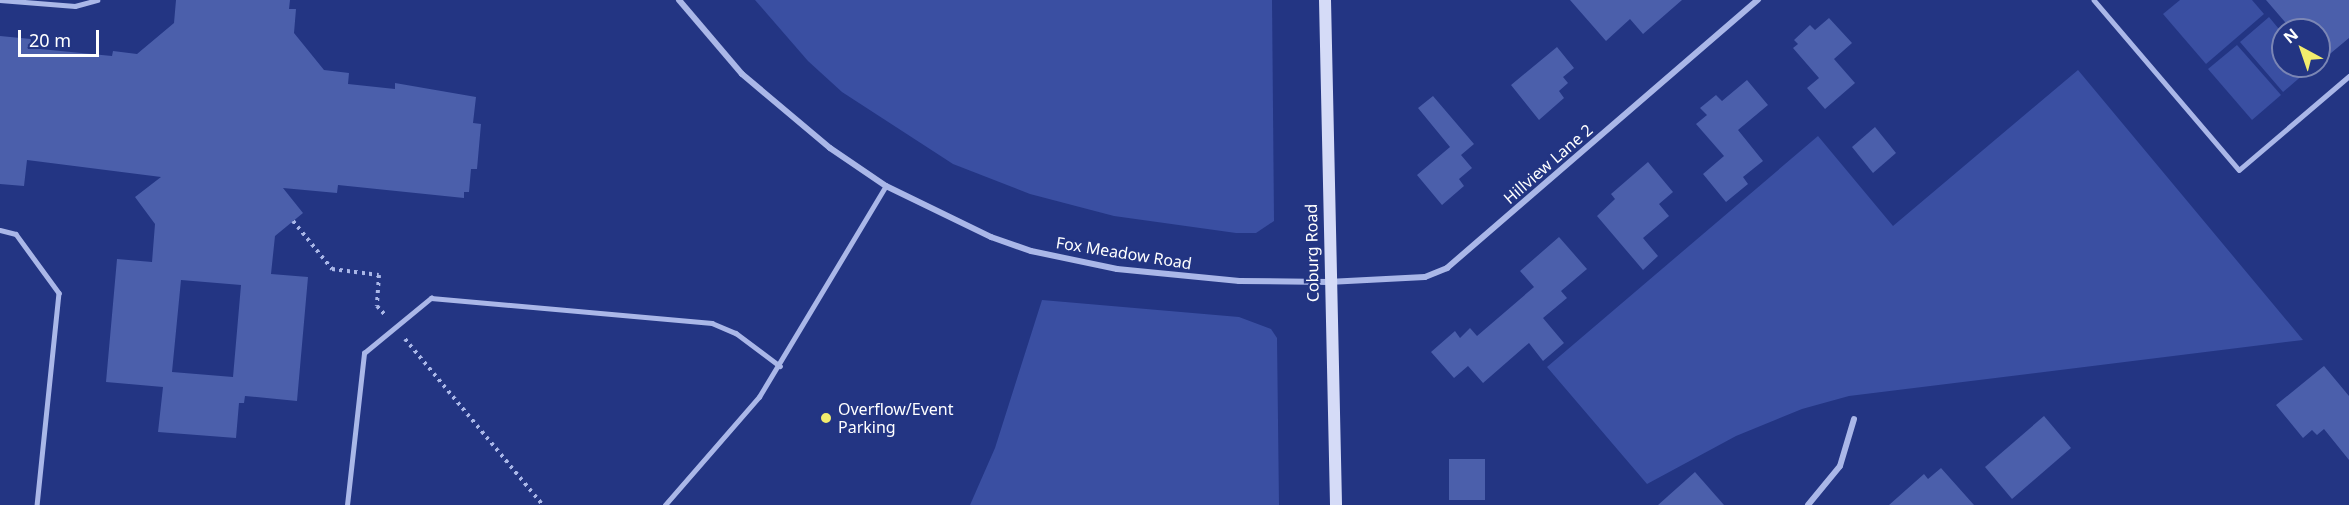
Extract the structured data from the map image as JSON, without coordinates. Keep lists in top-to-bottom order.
{
  "streets": {
    "main road": ["Coburg Road"],
    "street": ["Hillview Lane 2", "Fox Meadow Road"]
  },
  "crossings": [
    ["Hillview Lane 2", "Fox Meadow Road"],
    ["Hillview Lane 2", "Coburg Road"],
    ["Fox Meadow Road", "Coburg Road"]
  ],
  "places": ["Overflow/Event Parking"],
  "scale_bar": "20 m",
  "north": "top left"
}
